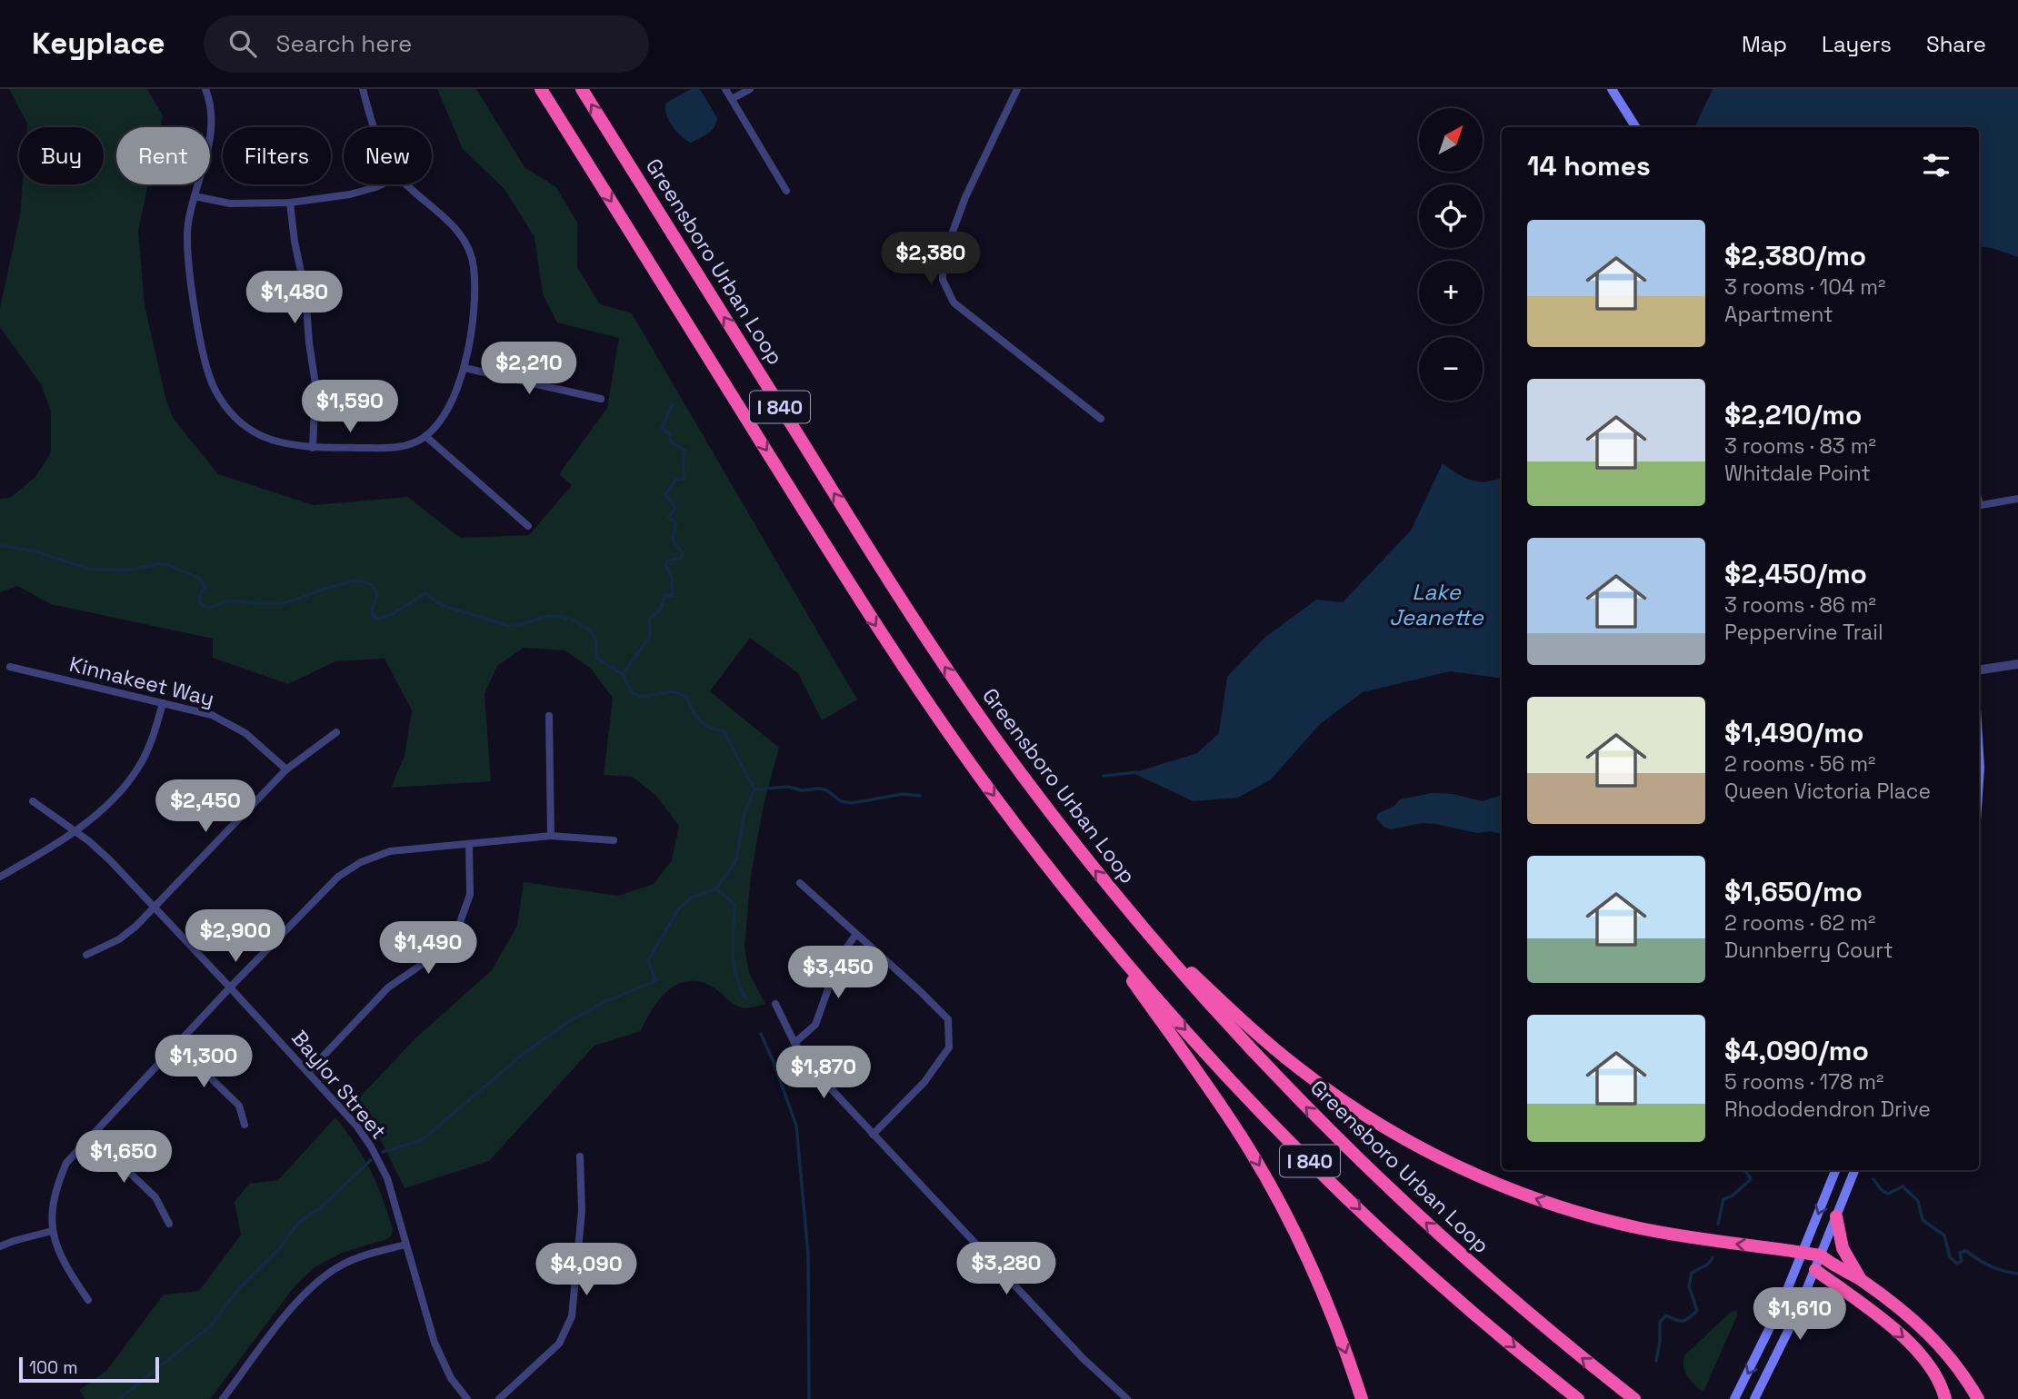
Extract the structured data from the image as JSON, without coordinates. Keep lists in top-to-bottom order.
{
  "streets": {
    "highway": ["Greensboro Urban Loop", "I 840"],
    "street": ["Kinnakeet Way", "Baylor Street"]
  },
  "water": ["Lake Jeanette"],
  "scale_bar": "100 m",
  "north": "top right",
  "page": {
    "header": "Keyplace",
    "search": "Search here",
    "nav": ["Map", "Layers", "Share"],
    "map_buttons": ["+", "−"],
    "chip": [
      "Buy",
      "Rent",
      "Filters",
      "New"
    ],
    "heading": "14 homes",
    "list": [
      {
        "name": "$2,380/mo",
        "note": "3 rooms · 104 m² · Apartment"
      },
      {
        "name": "$2,210/mo",
        "note": "3 rooms · 83 m² · Whitdale Point"
      },
      {
        "name": "$2,450/mo",
        "note": "3 rooms · 86 m² · Peppervine Trail"
      },
      {
        "name": "$1,490/mo",
        "note": "2 rooms · 56 m² · Queen Victoria Place"
      },
      {
        "name": "$1,650/mo",
        "note": "2 rooms · 62 m² · Dunnberry Court"
      },
      {
        "name": "$4,090/mo",
        "note": "5 rooms · 178 m² · Rhododendron Drive"
      }
    ],
    "price": [
      "$2,380",
      "$1,480",
      "$2,210",
      "$1,590",
      "$2,450",
      "$2,900",
      "$1,490",
      "$3,450",
      "$1,300",
      "$1,870",
      "$1,650",
      "$3,280",
      "$4,090",
      "$1,610"
    ],
    "scale": "100 m"
  }
}
